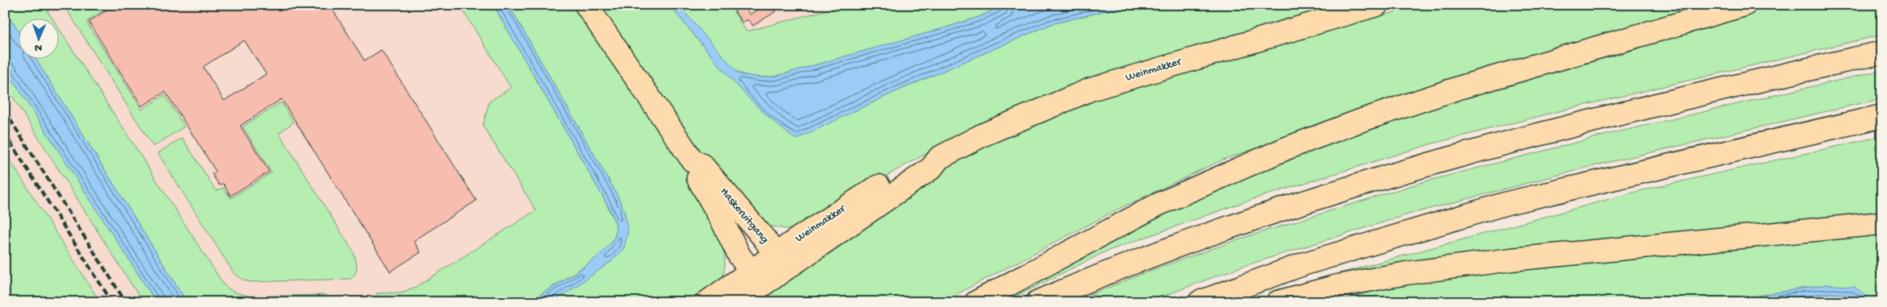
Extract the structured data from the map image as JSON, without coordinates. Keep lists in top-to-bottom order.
{
  "streets": {
    "main road": ["Weinmakker", "Haskeruitgang"]
  },
  "crossings": [
    ["Weinmakker", "Haskeruitgang"]
  ],
  "north": "bottom"
}
